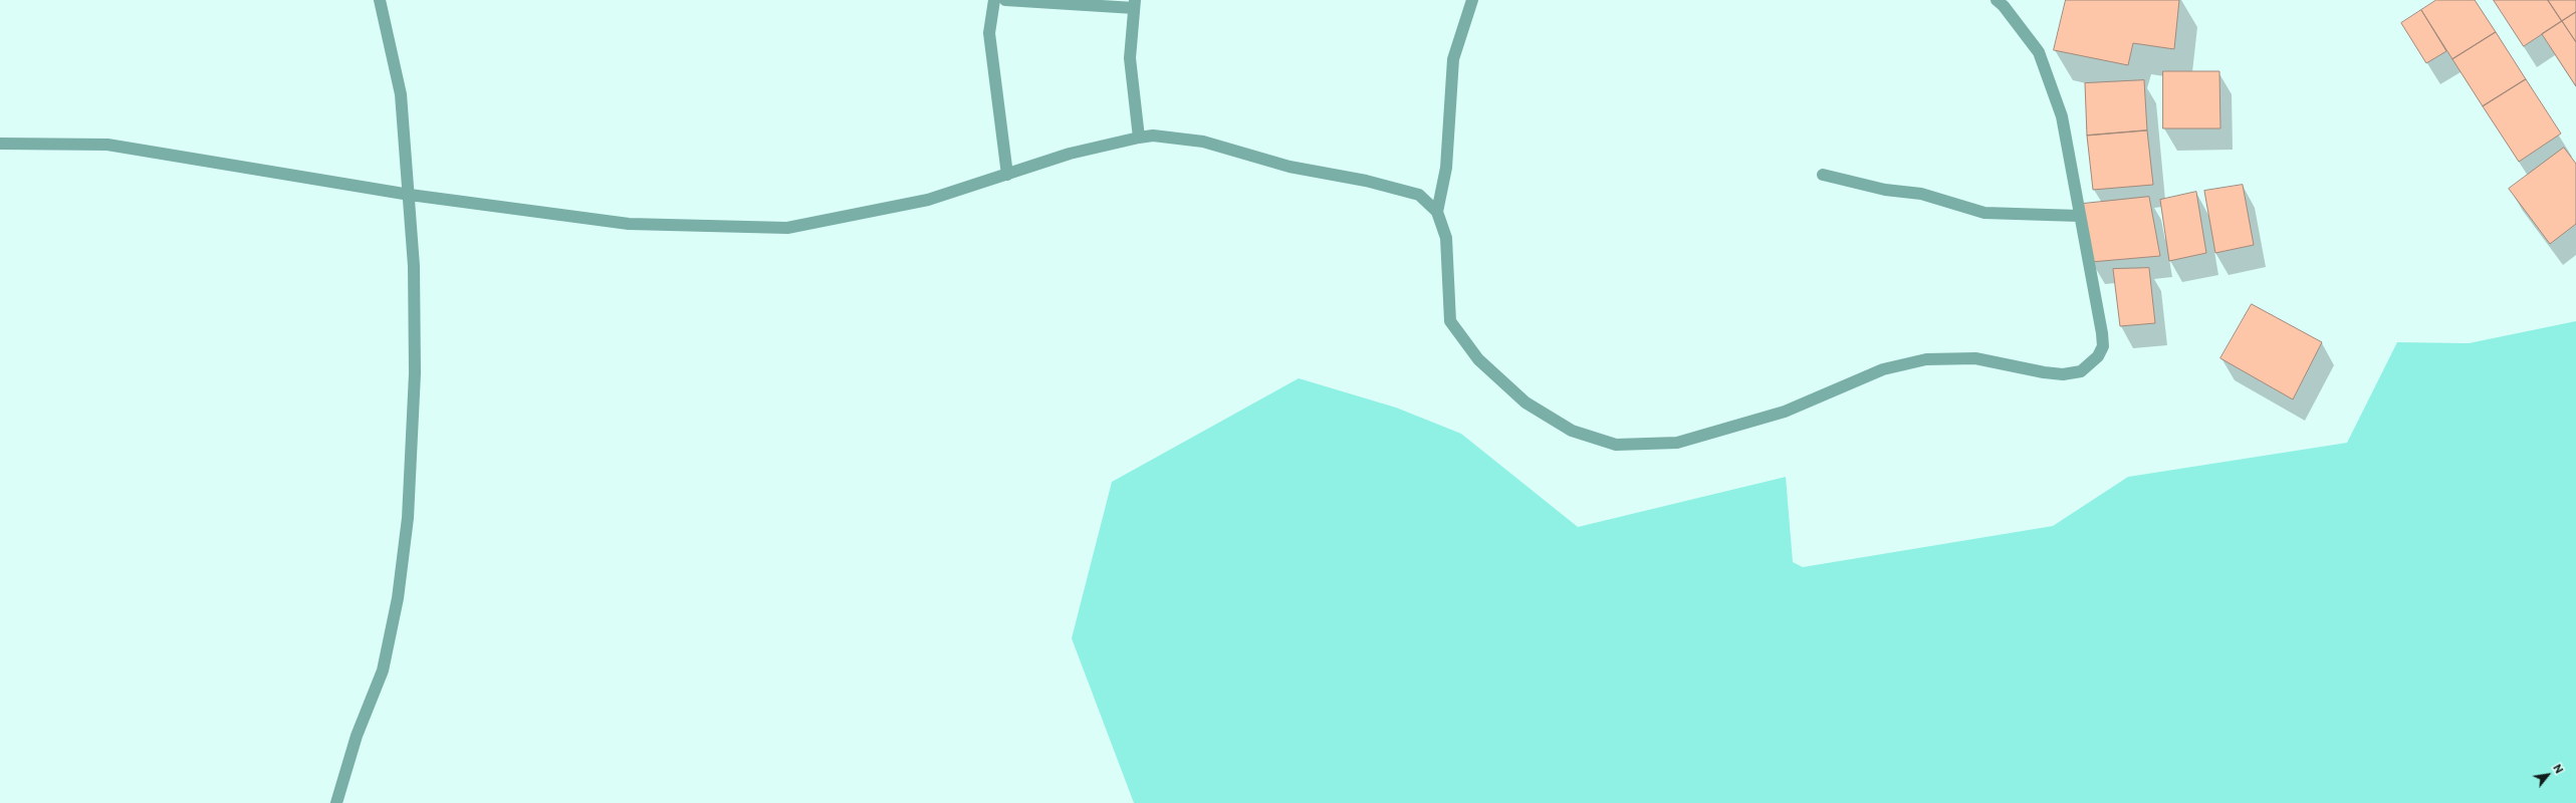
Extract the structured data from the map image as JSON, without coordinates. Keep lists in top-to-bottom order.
{
  "north": "top right"
}
